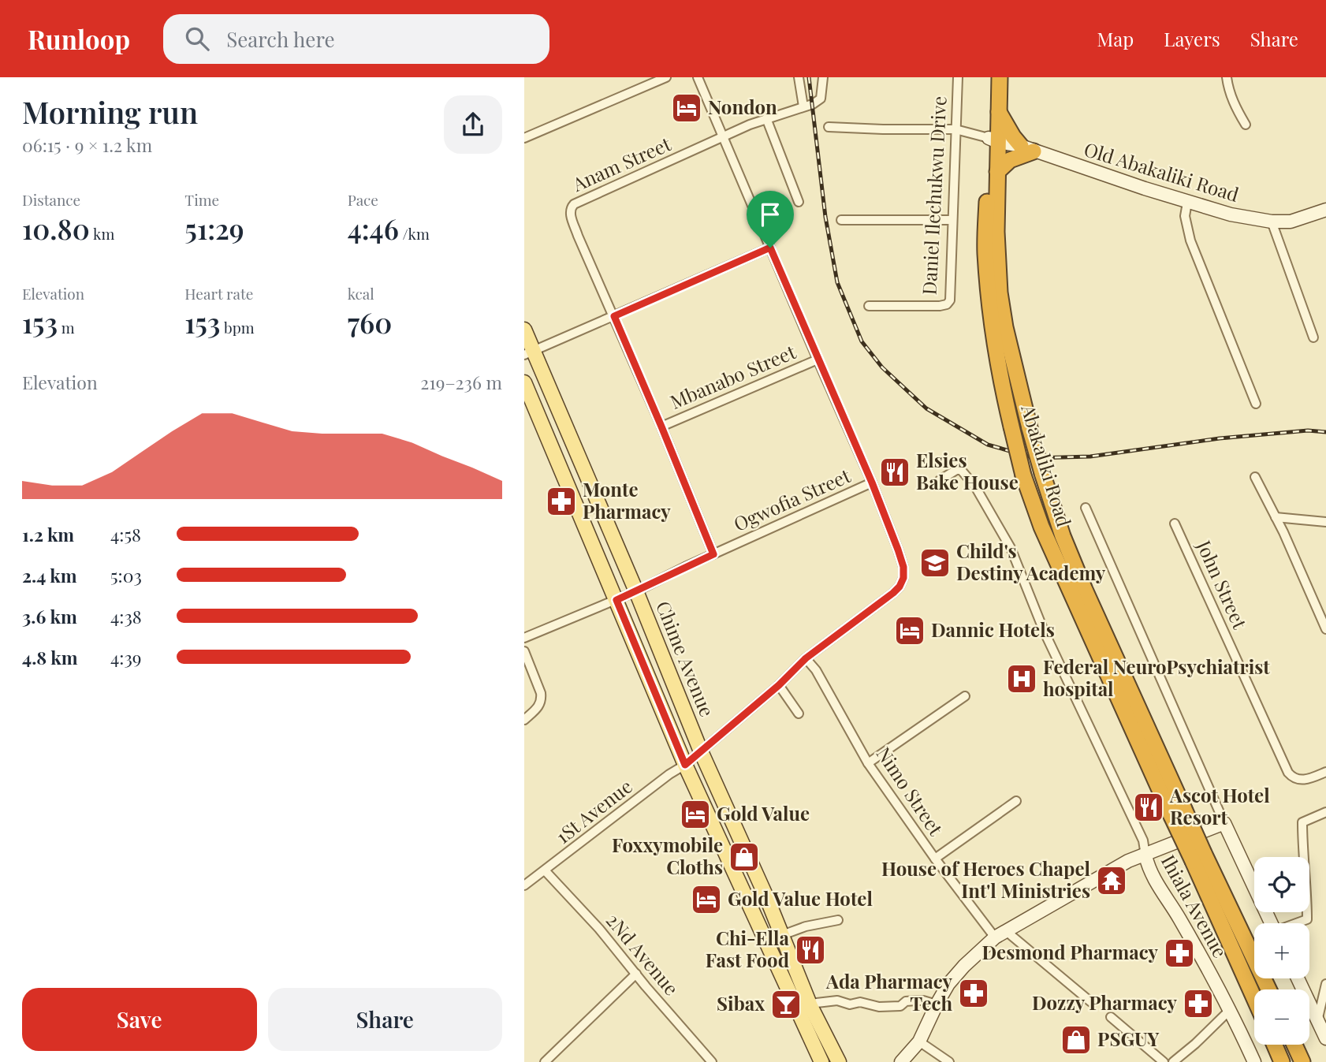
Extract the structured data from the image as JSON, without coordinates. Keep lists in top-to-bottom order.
{
  "streets": {
    "highway": ["Abakaliki Road"],
    "main road": ["Old Abakaliki Road", "Chime Avenue", "Ihiala Avenue"],
    "street": [
      "Anam Street",
      "Daniel Ilechukwu Drive",
      "Mbanabo Street",
      "Ogwofia Street",
      "John Street",
      "Nimo Street",
      "1St Avenue",
      "2Nd Avenue"
    ]
  },
  "crossings": [
    ["Anam Street", "Mbanabo Street"],
    ["Anam Street", "Ogwofia Street"],
    ["Old Abakaliki Road", "Abakaliki Road"],
    ["Ogwofia Street", "Chime Avenue"],
    ["Ogwofia Street", "1St Avenue"],
    ["Chime Avenue", "1St Avenue"],
    ["Nimo Street", "1St Avenue"],
    ["Nimo Street", "Ihiala Avenue"],
    ["1St Avenue", "2Nd Avenue"]
  ],
  "places": {
    "hotel": [
      "Nondon",
      "Dannic Hotels",
      "Gold Value",
      "Gold Value Hotel"
    ],
    "restaurant": ["Elsies Bake House", "Ascot Hotel Resort", "Chi-Ella Fast Food"],
    "pharmacy": [
      "Monte Pharmacy",
      "Desmond Pharmacy",
      "Ada Pharmacy Tech",
      "Dozzy Pharmacy"
    ],
    "school or university": ["Child's Destiny Academy"],
    "hospital": ["Federal NeuroPsychiatrist hospital"],
    "shop": ["Foxxymobile Cloths", "PSGUY"],
    "temple": ["House of Heroes Chapel Int'l Ministries"],
    "bar": ["Sibax"]
  },
  "page": {
    "header": "Runloop",
    "search": "Search here",
    "nav": ["Map", "Layers", "Share"],
    "heading": ["Morning run", "06:15 · 9 × 1.2 km"],
    "stats": [
      ["Distance", "10.80 km"],
      ["Time", "51:29"],
      ["Pace", "4:46 /km"],
      ["Elevation", "153 m"],
      ["Heart rate", "153 bpm"],
      ["kcal", "760"]
    ],
    "chart": ["Elevation", "219–236 m"],
    "list": [
      {
        "name": "1.2 km",
        "note": "4:58"
      },
      {
        "name": "2.4 km",
        "note": "5:03"
      },
      {
        "name": "3.6 km",
        "note": "4:38"
      },
      {
        "name": "4.8 km",
        "note": "4:39"
      }
    ],
    "map_buttons": ["+", "−"],
    "buttons": ["Save", "Share"]
  }
}
